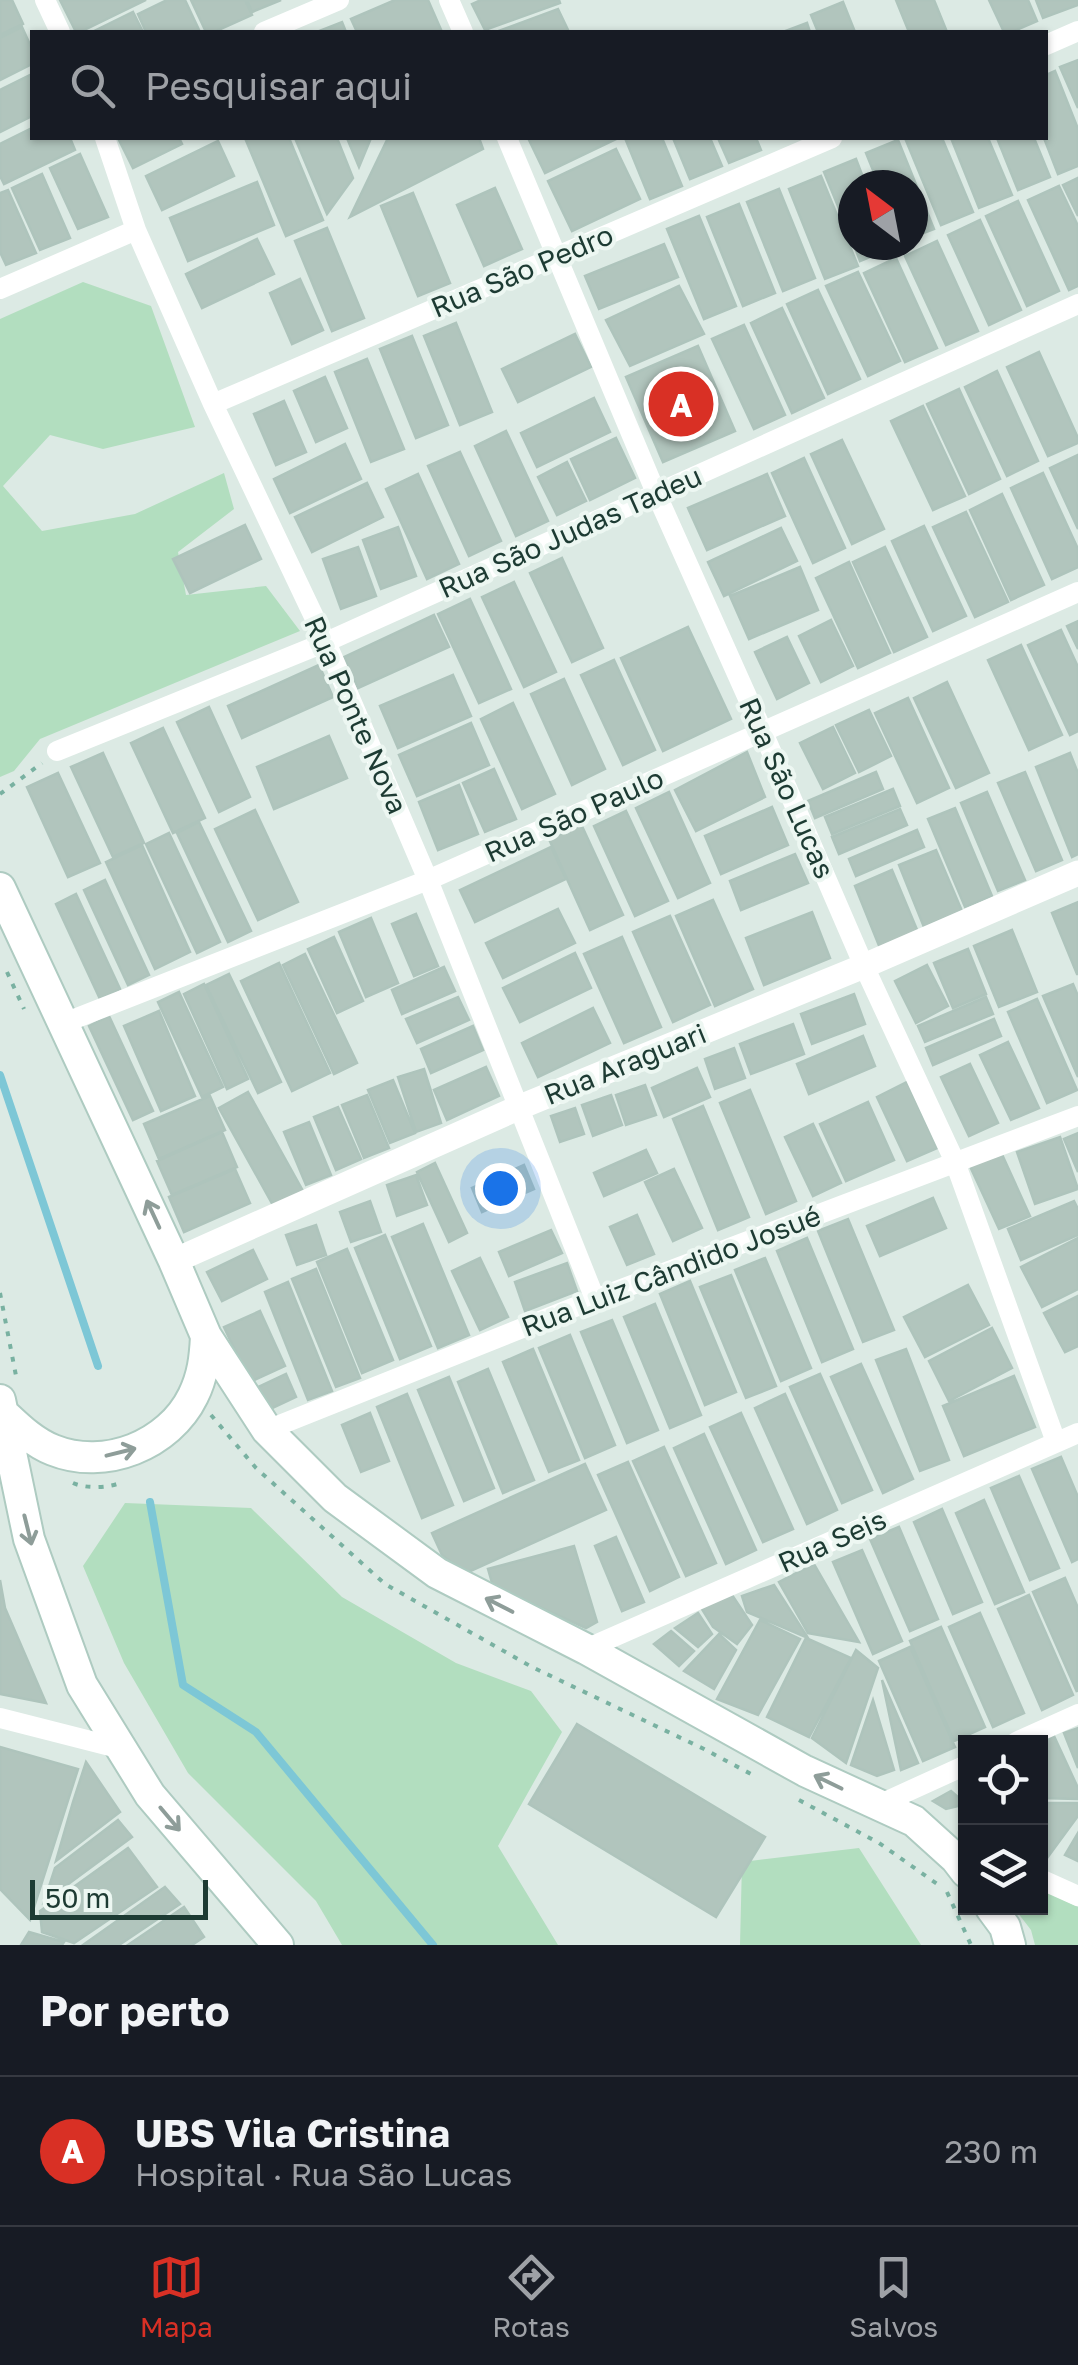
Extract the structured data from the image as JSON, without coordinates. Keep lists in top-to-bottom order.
{
  "streets": {
    "street": [
      "Rua São Pedro",
      "Rua São Judas Tadeu",
      "Rua Ponte Nova",
      "Rua São Lucas",
      "Rua São Paulo",
      "Rua Araguari",
      "Rua Luiz Cândido Josué",
      "Rua Seis"
    ]
  },
  "crossings": [
    ["Rua São Pedro", "Rua Ponte Nova"],
    ["Rua São Pedro", "Rua São Lucas"],
    ["Rua São Judas Tadeu", "Rua Ponte Nova"],
    ["Rua São Judas Tadeu", "Rua São Lucas"],
    ["Rua Ponte Nova", "Rua São Paulo"],
    ["Rua Ponte Nova", "Rua Araguari"],
    ["Rua Ponte Nova", "Rua Luiz Cândido Josué"],
    ["Rua São Lucas", "Rua São Paulo"],
    ["Rua São Lucas", "Rua Araguari"],
    ["Rua São Lucas", "Rua Luiz Cândido Josué"],
    ["Rua São Lucas", "Rua Seis"]
  ],
  "scale_bar": "50 m",
  "north": "top left",
  "page": {
    "search": "Pesquisar aqui",
    "pins": "A",
    "scale": "50 m",
    "heading": "Por perto",
    "list": [
      {
        "mark": "A",
        "name": "UBS Vila Cristina",
        "note": "Hospital · Rua São Lucas",
        "value": "230 m"
      }
    ],
    "nav": ["Mapa", "Rotas", "Salvos"]
  }
}
